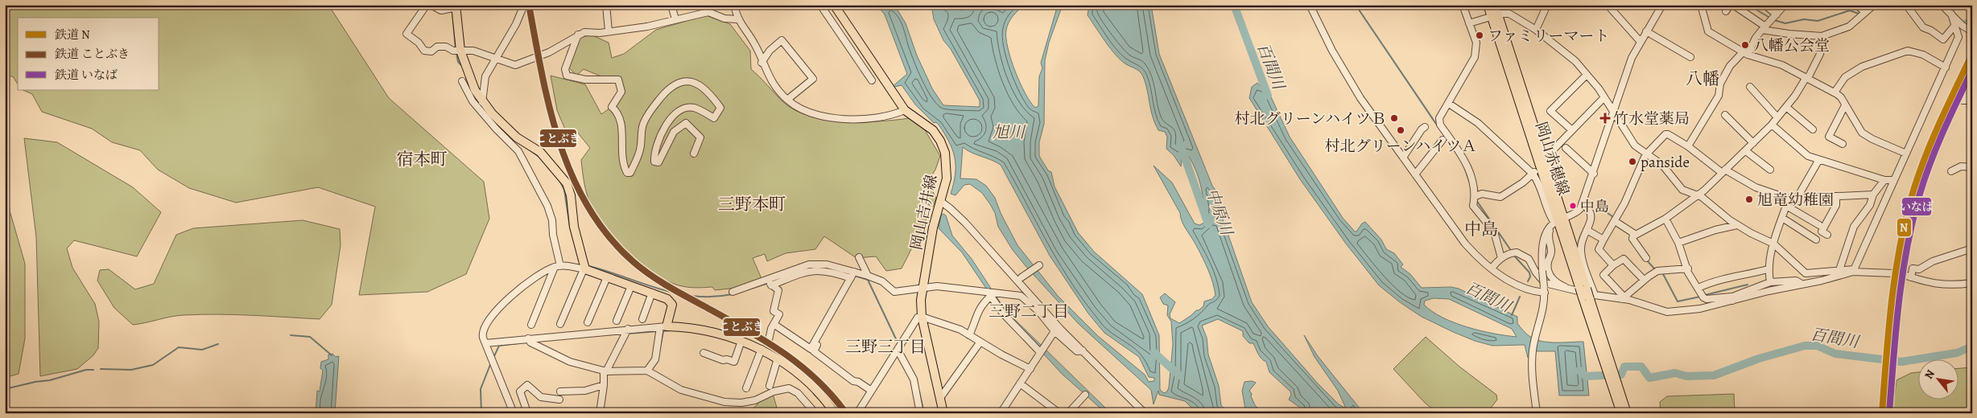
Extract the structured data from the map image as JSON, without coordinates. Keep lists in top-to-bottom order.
{
  "streets": {
    "main road": ["岡山赤穂線", "岡山吉井線"]
  },
  "districts": [
    "八幡",
    "宿本町",
    "三野本町",
    "中島",
    "三野二丁目",
    "三野三丁目"
  ],
  "water": ["百間川", "旭川", "中原川"],
  "places": {
    "other": [
      "ファミリーマート",
      "八幡公会堂",
      "村北グリーンハイツＢ",
      "村北グリーンハイツＡ",
      "panside",
      "旭竜幼稚園",
      "中島"
    ],
    "health": ["竹水堂薬局"]
  },
  "lines": ["rail line ことぶき", "rail line N", "rail line いなば"],
  "legend": ["鉄道 N", "鉄道 ことぶき", "鉄道 いなば"],
  "north": "top left"
}
